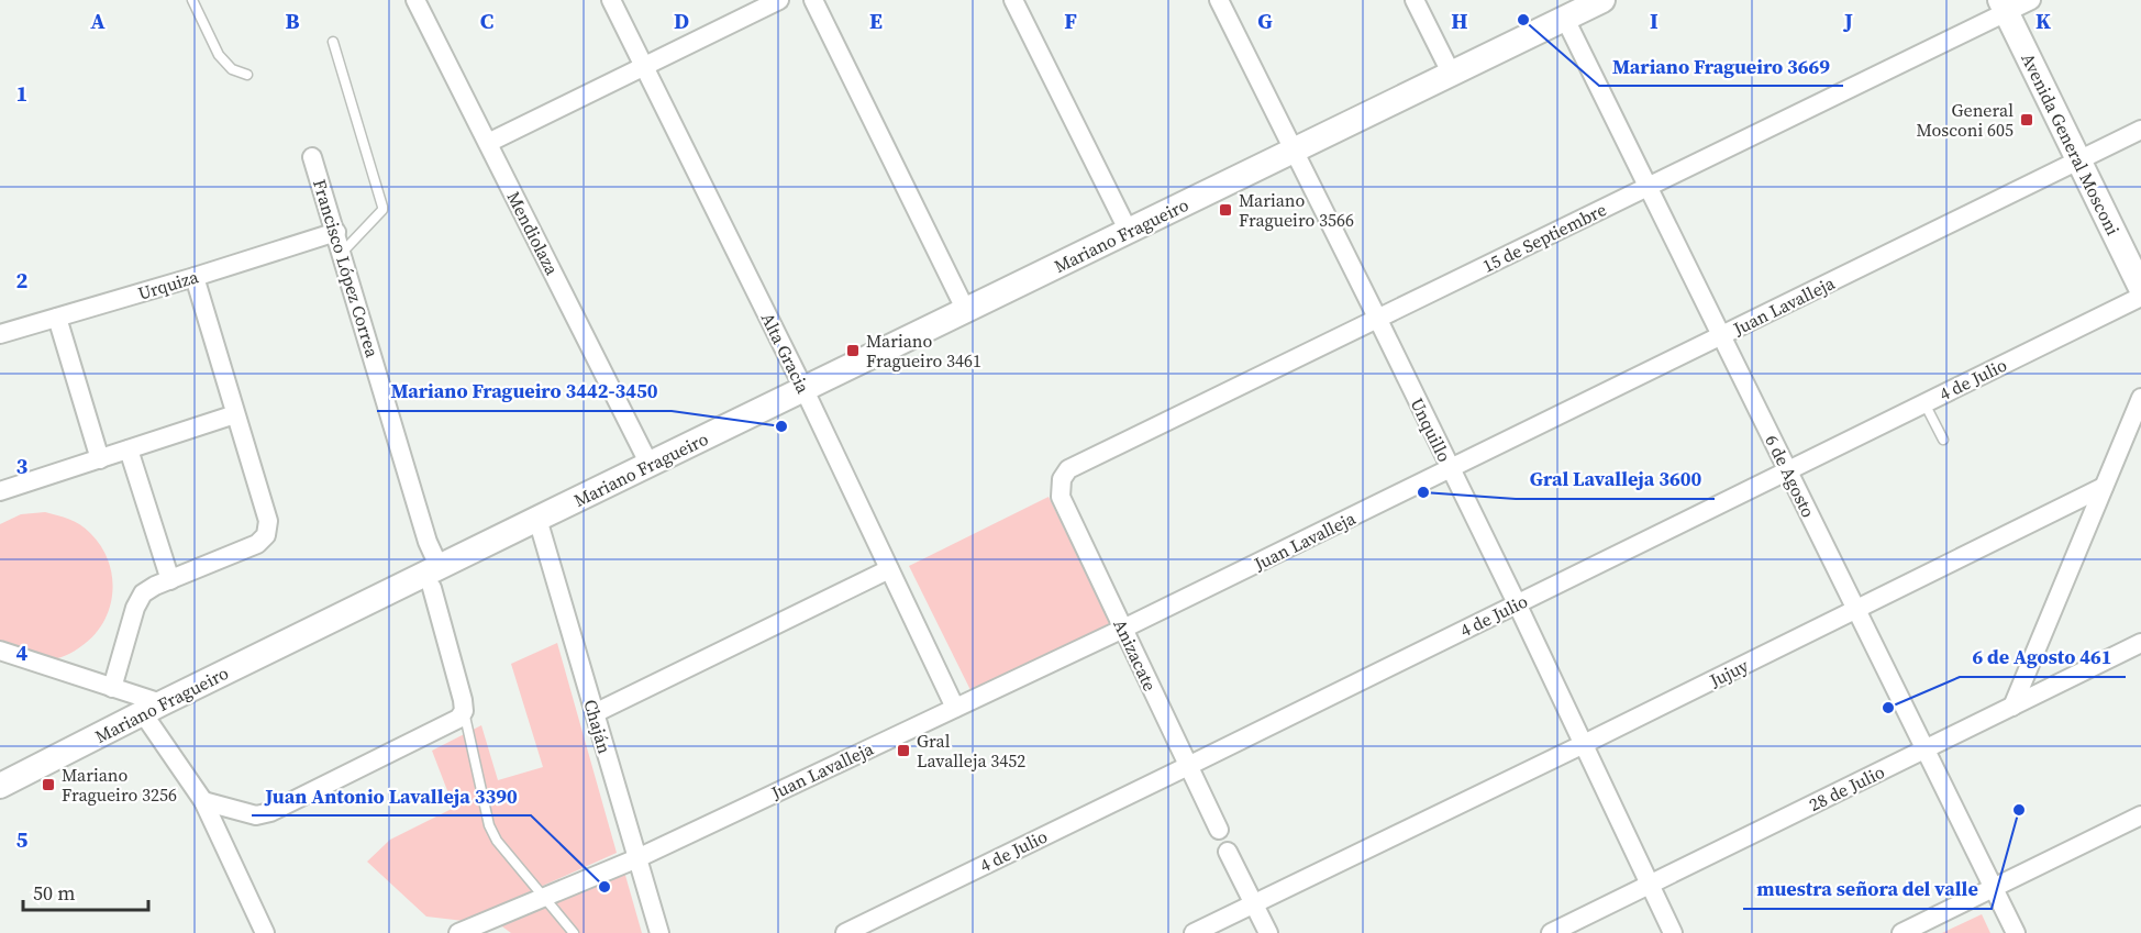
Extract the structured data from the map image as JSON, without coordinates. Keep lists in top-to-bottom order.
{
  "streets": {
    "main road": ["Avenida General Mosconi", "Mariano Fragueiro"],
    "street": [
      "Mendiolaza",
      "15 de Septiembre",
      "Francisco López Correa",
      "Urquiza",
      "Juan Lavalleja",
      "Alta Gracia",
      "4 de Julio",
      "Unquillo",
      "6 de Agosto",
      "Anizacate",
      "Jujuy",
      "Chaján",
      "28 de Julio"
    ]
  },
  "crossings": [
    ["Avenida General Mosconi", "15 de Septiembre"],
    ["Avenida General Mosconi", "Juan Lavalleja"],
    ["Mendiolaza", "Mariano Fragueiro"],
    ["Mariano Fragueiro", "Francisco López Correa"],
    ["Mariano Fragueiro", "Alta Gracia"],
    ["Mariano Fragueiro", "Unquillo"],
    ["Mariano Fragueiro", "6 de Agosto"],
    ["Mariano Fragueiro", "Chaján"],
    ["15 de Septiembre", "Unquillo"],
    ["15 de Septiembre", "6 de Agosto"],
    ["15 de Septiembre", "Anizacate"],
    ["Francisco López Correa", "Urquiza"],
    ["Juan Lavalleja", "Alta Gracia"],
    ["Juan Lavalleja", "Unquillo"],
    ["Juan Lavalleja", "6 de Agosto"],
    ["Juan Lavalleja", "Anizacate"],
    ["Juan Lavalleja", "Chaján"],
    ["4 de Julio", "Unquillo"],
    ["4 de Julio", "6 de Agosto"],
    ["4 de Julio", "Anizacate"],
    ["Unquillo", "Jujuy"],
    ["Unquillo", "28 de Julio"],
    ["6 de Agosto", "Jujuy"],
    ["6 de Agosto", "28 de Julio"]
  ],
  "places": {
    "other": [
      "Mariano Fragueiro 3669",
      "Mariano Fragueiro 3442-3450",
      "Gral Lavalleja 3600",
      "6 de Agosto 461",
      "muestra señora del valle",
      "Juan Antonio Lavalleja 3390"
    ],
    "transit": [
      "General Mosconi 605",
      "Mariano Fragueiro 3566",
      "Mariano Fragueiro 3461",
      "Gral Lavalleja 3452",
      "Mariano Fragueiro 3256"
    ]
  },
  "scale_bar": "50 m",
  "grid": {
    "columns": [
      "A",
      "B",
      "C",
      "D",
      "E",
      "F",
      "G",
      "H",
      "I",
      "J",
      "K"
    ],
    "rows": [
      "1",
      "2",
      "3",
      "4",
      "5"
    ]
  }
}
